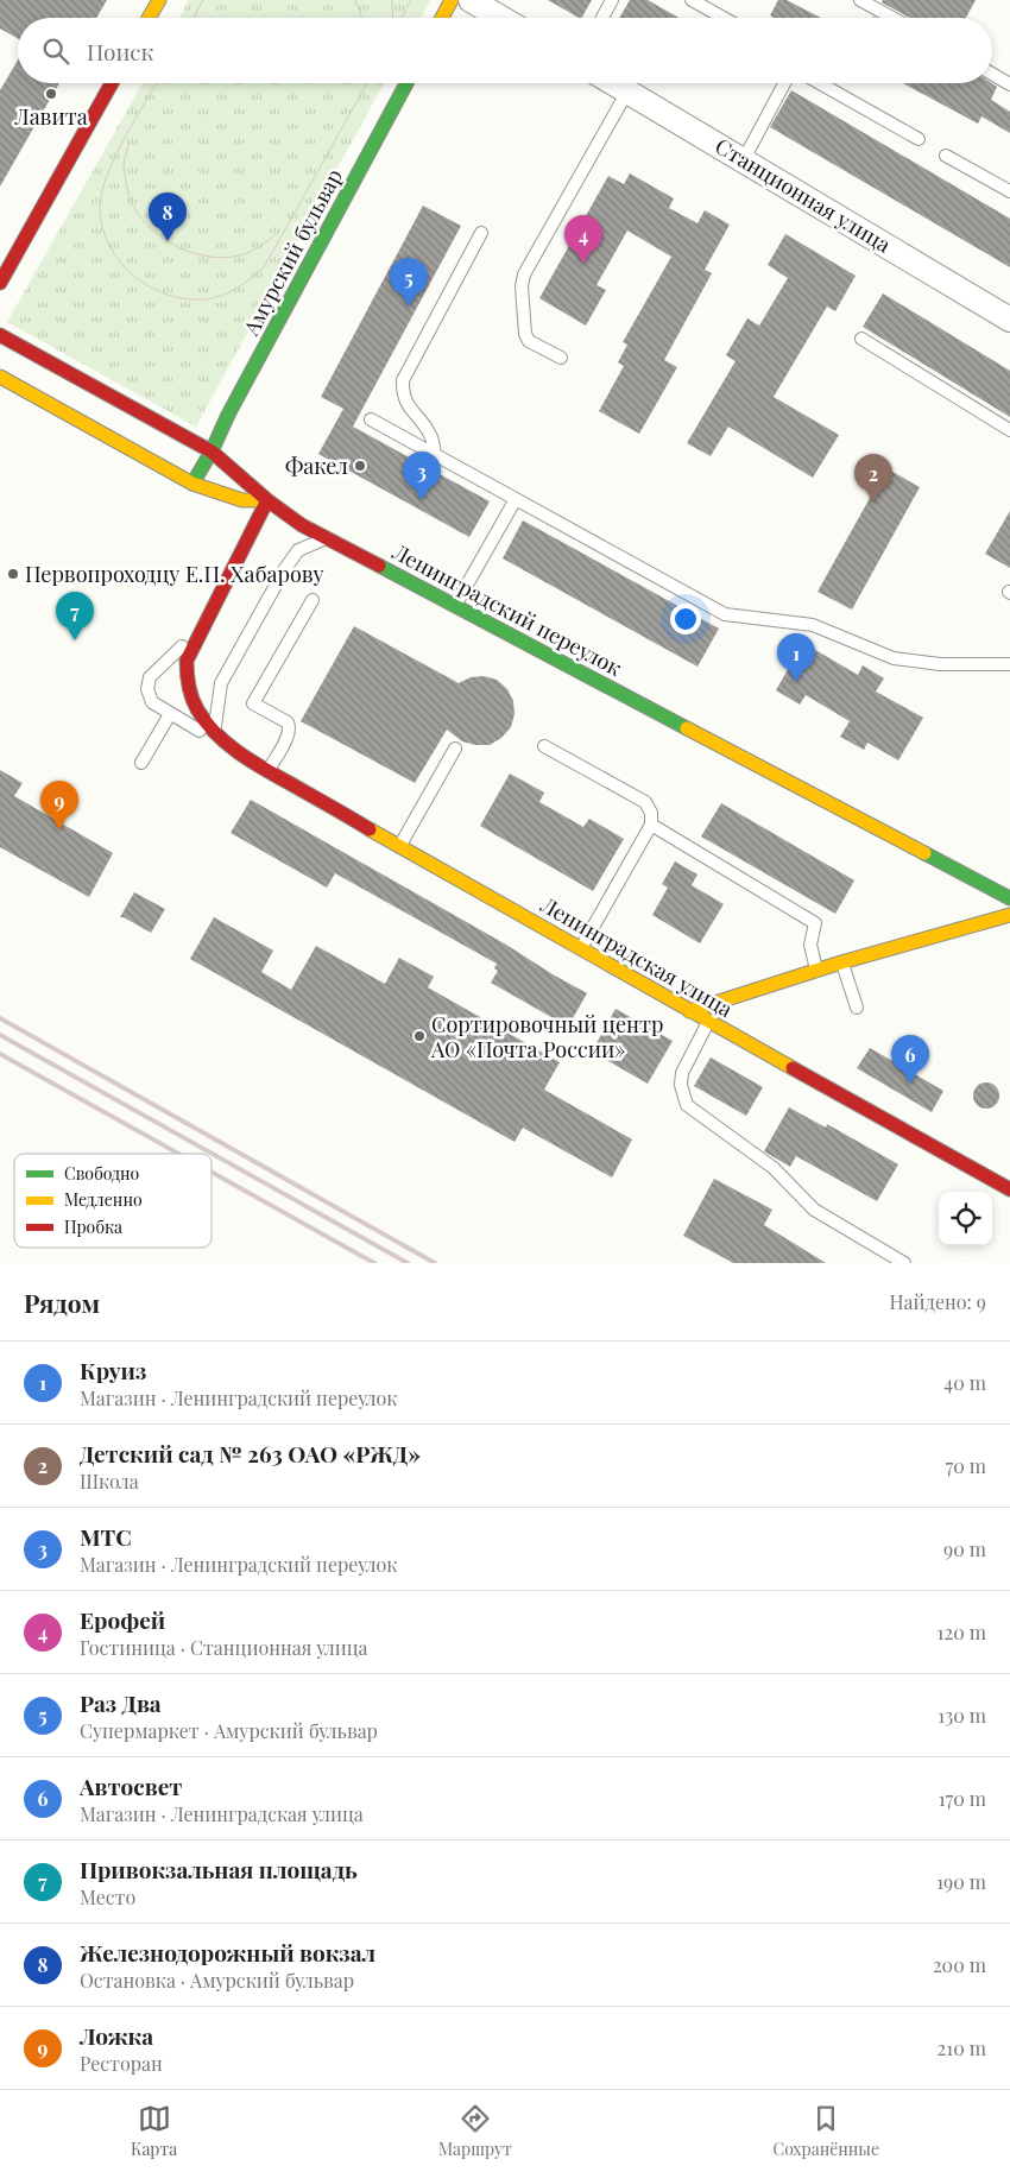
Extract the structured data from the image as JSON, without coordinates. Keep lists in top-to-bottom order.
{
  "streets": {
    "street": [
      "Станционная улица",
      "Амурский бульвар",
      "Ленинградский переулок",
      "Ленинградская улица"
    ]
  },
  "crossings": [
    ["Амурский бульвар", "Ленинградский переулок"],
    ["Ленинградский переулок", "Ленинградская улица"]
  ],
  "places": [
    "Лавита",
    "Факел",
    "Первопроходцу Е.П. Хабарову",
    "Сортировочный центр АО «Почта России»"
  ],
  "legend": ["Свободно", "Медленно", "Пробка"],
  "page": {
    "search": "Поиск",
    "pins": [
      "8",
      "4",
      "5",
      "3",
      "2",
      "7",
      "1",
      "9",
      "6"
    ],
    "heading": ["Рядом", "Найдено: 9"],
    "list": [
      {
        "mark": "1",
        "name": "Круиз",
        "note": "Магазин · Ленинградский переулок",
        "value": "40 m"
      },
      {
        "mark": "2",
        "name": "Детский сад № 263 ОАО «РЖД»",
        "note": "Школа",
        "value": "70 m"
      },
      {
        "mark": "3",
        "name": "МТС",
        "note": "Магазин · Ленинградский переулок",
        "value": "90 m"
      },
      {
        "mark": "4",
        "name": "Ерофей",
        "note": "Гостиница · Станционная улица",
        "value": "120 m"
      },
      {
        "mark": "5",
        "name": "Раз Два",
        "note": "Супермаркет · Амурский бульвар",
        "value": "130 m"
      },
      {
        "mark": "6",
        "name": "Автосвет",
        "note": "Магазин · Ленинградская улица",
        "value": "170 m"
      },
      {
        "mark": "7",
        "name": "Привокзальная площадь",
        "note": "Место",
        "value": "190 m"
      },
      {
        "mark": "8",
        "name": "Железнодорожный вокзал",
        "note": "Остановка · Амурский бульвар",
        "value": "200 m"
      },
      {
        "mark": "9",
        "name": "Ложка",
        "note": "Ресторан",
        "value": "210 m"
      }
    ],
    "nav": ["Карта", "Маршрут", "Сохранённые"]
  }
}
